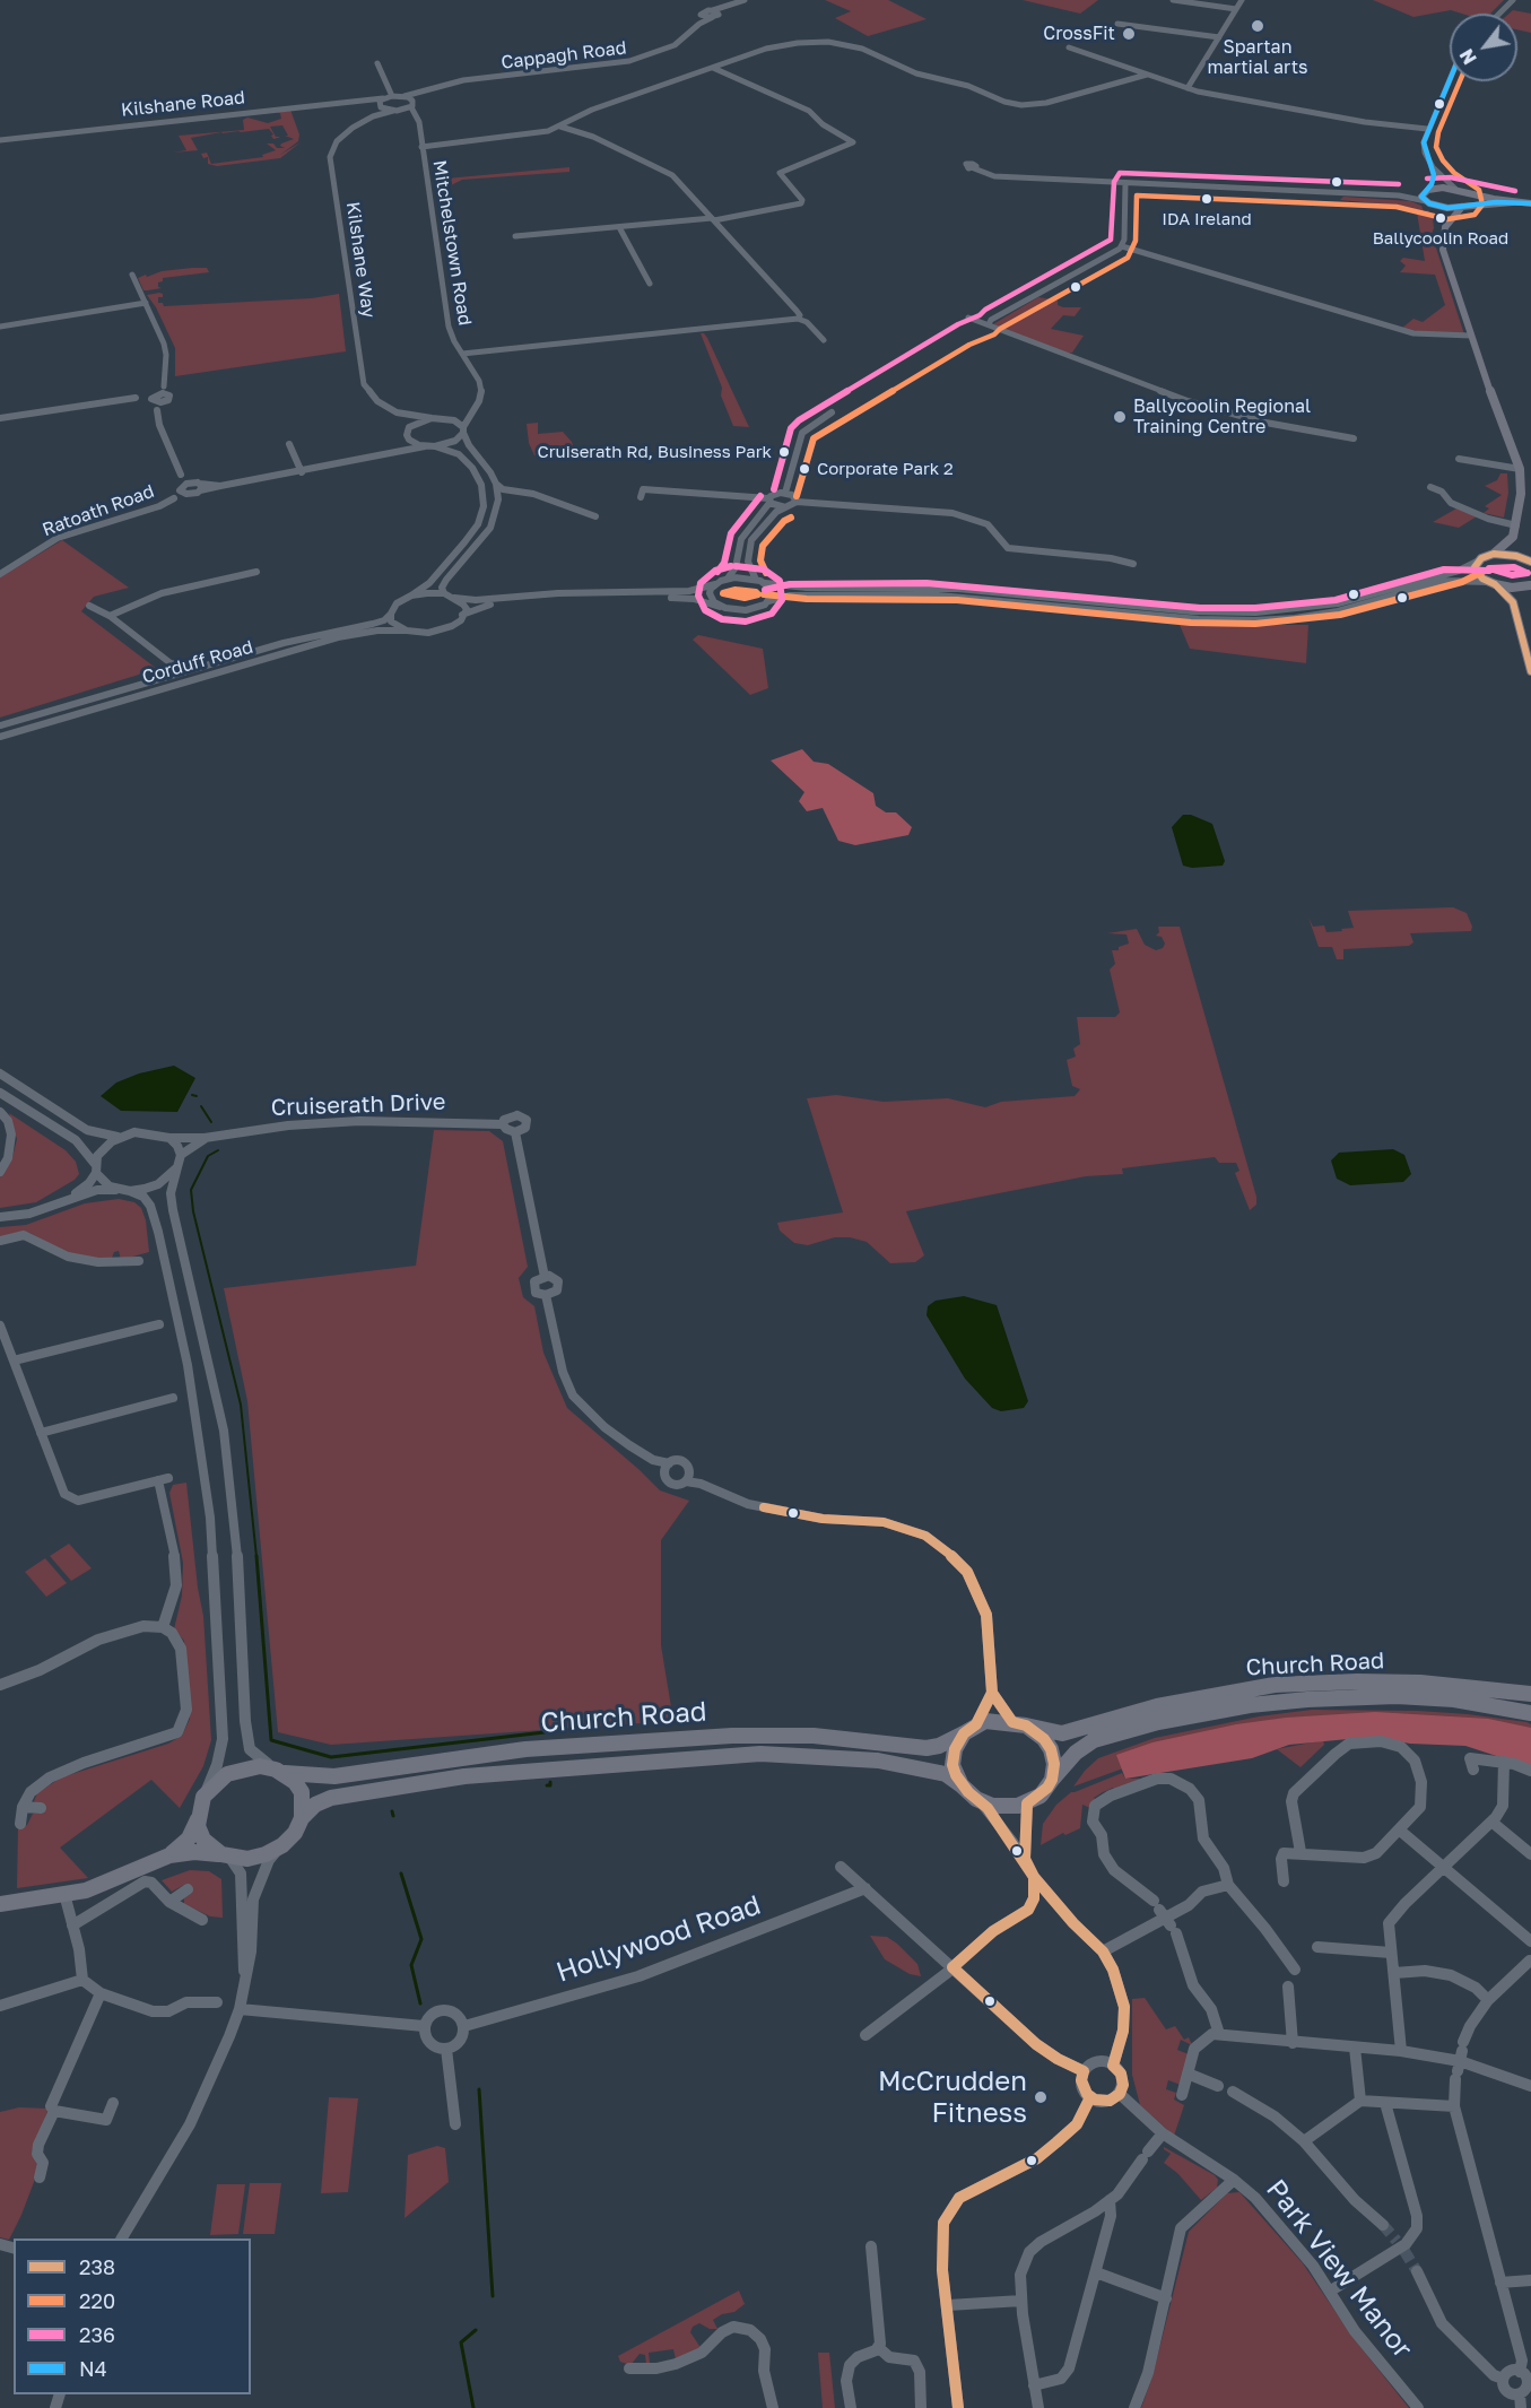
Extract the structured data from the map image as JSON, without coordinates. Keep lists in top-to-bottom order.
{
  "streets": {
    "main road": ["Church Road"],
    "street": [
      "Cappagh Road",
      "Kilshane Road",
      "Mitchelstown Road",
      "Kilshane Way",
      "Ratoath Road",
      "Corduff Road",
      "Cruiserath Drive",
      "Hollywood Road",
      "Park View Manor"
    ]
  },
  "crossings": [
    ["Cappagh Road", "Kilshane Road"],
    ["Cappagh Road", "Mitchelstown Road"],
    ["Cappagh Road", "Kilshane Way"],
    ["Kilshane Road", "Kilshane Way"],
    ["Mitchelstown Road", "Kilshane Way"]
  ],
  "places": [
    "Spartan martial arts",
    "CrossFit",
    "IDA Ireland",
    "Ballycoolin Road",
    "Ballycoolin Regional Training Centre",
    "Cruiserath Rd, Business Park",
    "Corporate Park 2",
    "McCrudden Fitness"
  ],
  "lines": [
    "transit line N4",
    "transit line 220",
    "transit line 236",
    "transit line 238"
  ],
  "legend": [
    "238",
    "220",
    "236",
    "N4"
  ],
  "north": "bottom left"
}
